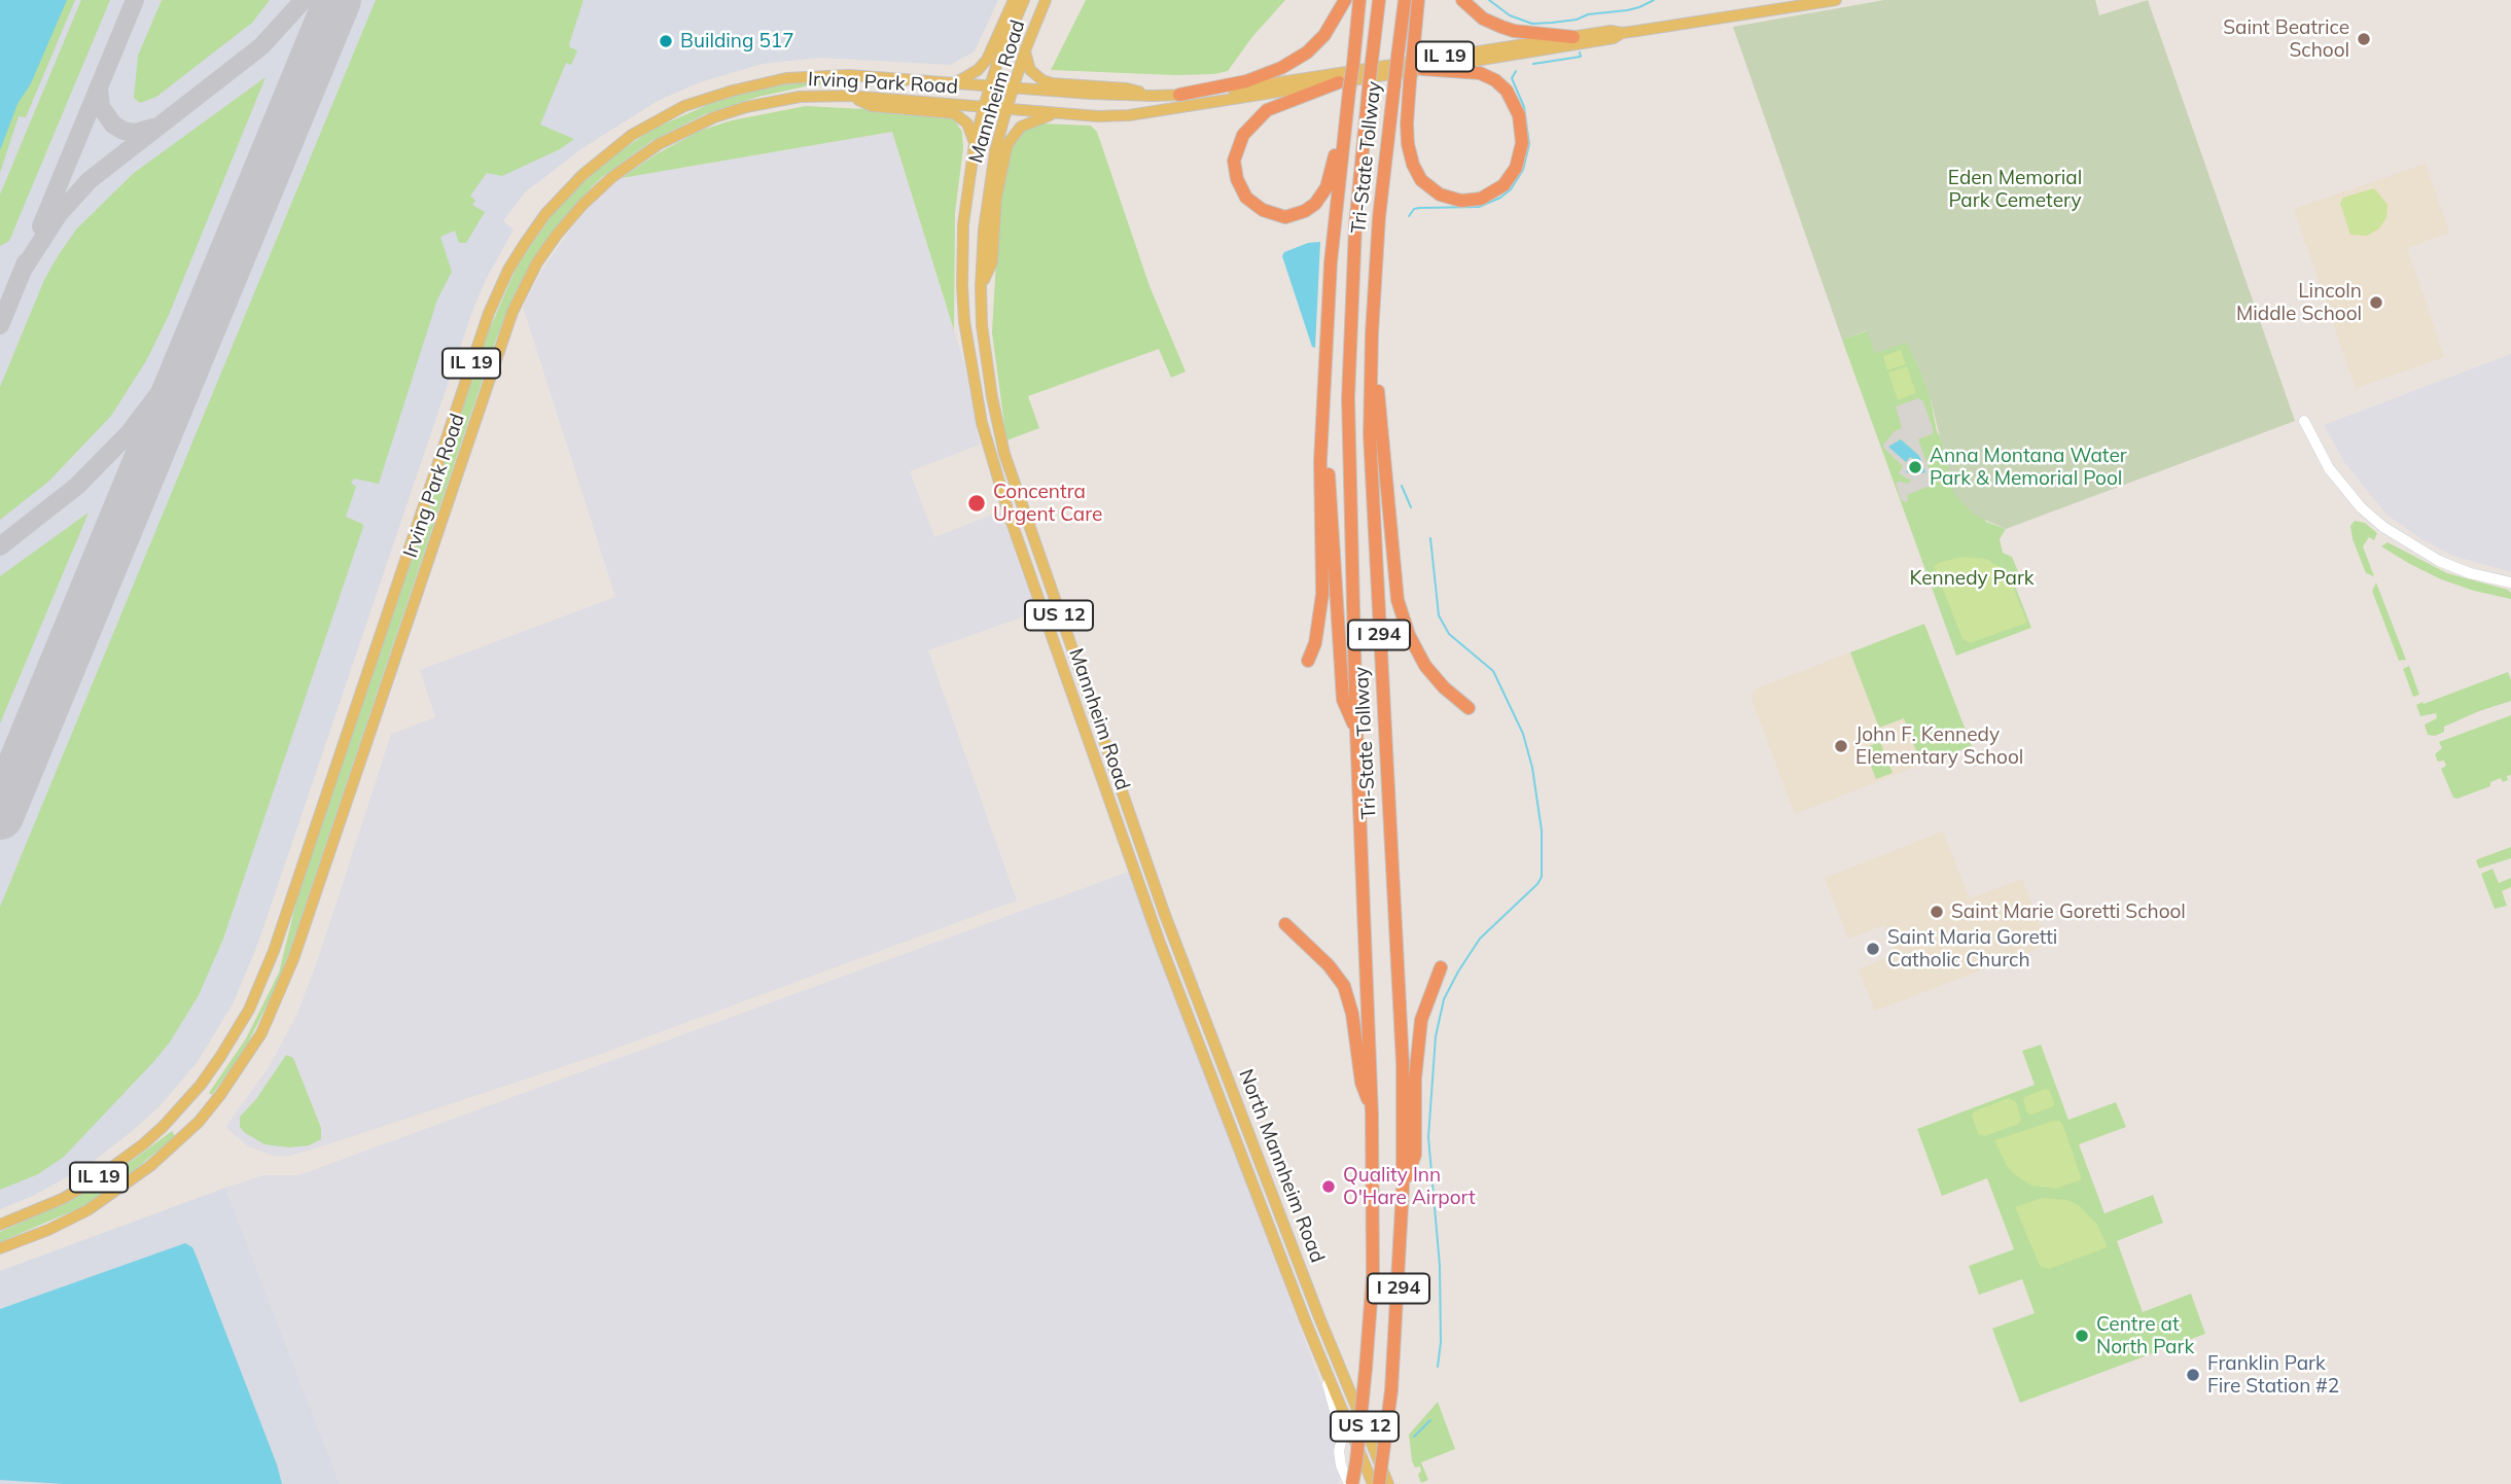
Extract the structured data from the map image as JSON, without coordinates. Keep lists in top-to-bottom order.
{
  "streets": {
    "highway": ["Tri-State Tollway", "I 294"],
    "main road": [
      "IL 19",
      "Irving Park Road",
      "Mannheim Road",
      "US 12",
      "North Mannheim Road"
    ]
  },
  "crossings": [
    ["Irving Park Road", "Mannheim Road"],
    ["Irving Park Road", "I 294"],
    ["Mannheim Road", "North Mannheim Road"],
    ["Tri-State Tollway", "I 294"]
  ],
  "parks": ["Eden Memorial Park Cemetery", "Kennedy Park"],
  "places": [
    "Saint Beatrice School",
    "Building 517",
    "Lincoln Middle School",
    "Anna Montana Water Park & Memorial Pool",
    "Concentra Urgent Care",
    "John F. Kennedy Elementary School",
    "Saint Marie Goretti School",
    "Saint Maria Goretti Catholic Church",
    "Quality Inn O'Hare Airport",
    "Centre at North Park",
    "Franklin Park Fire Station #2"
  ]
}
